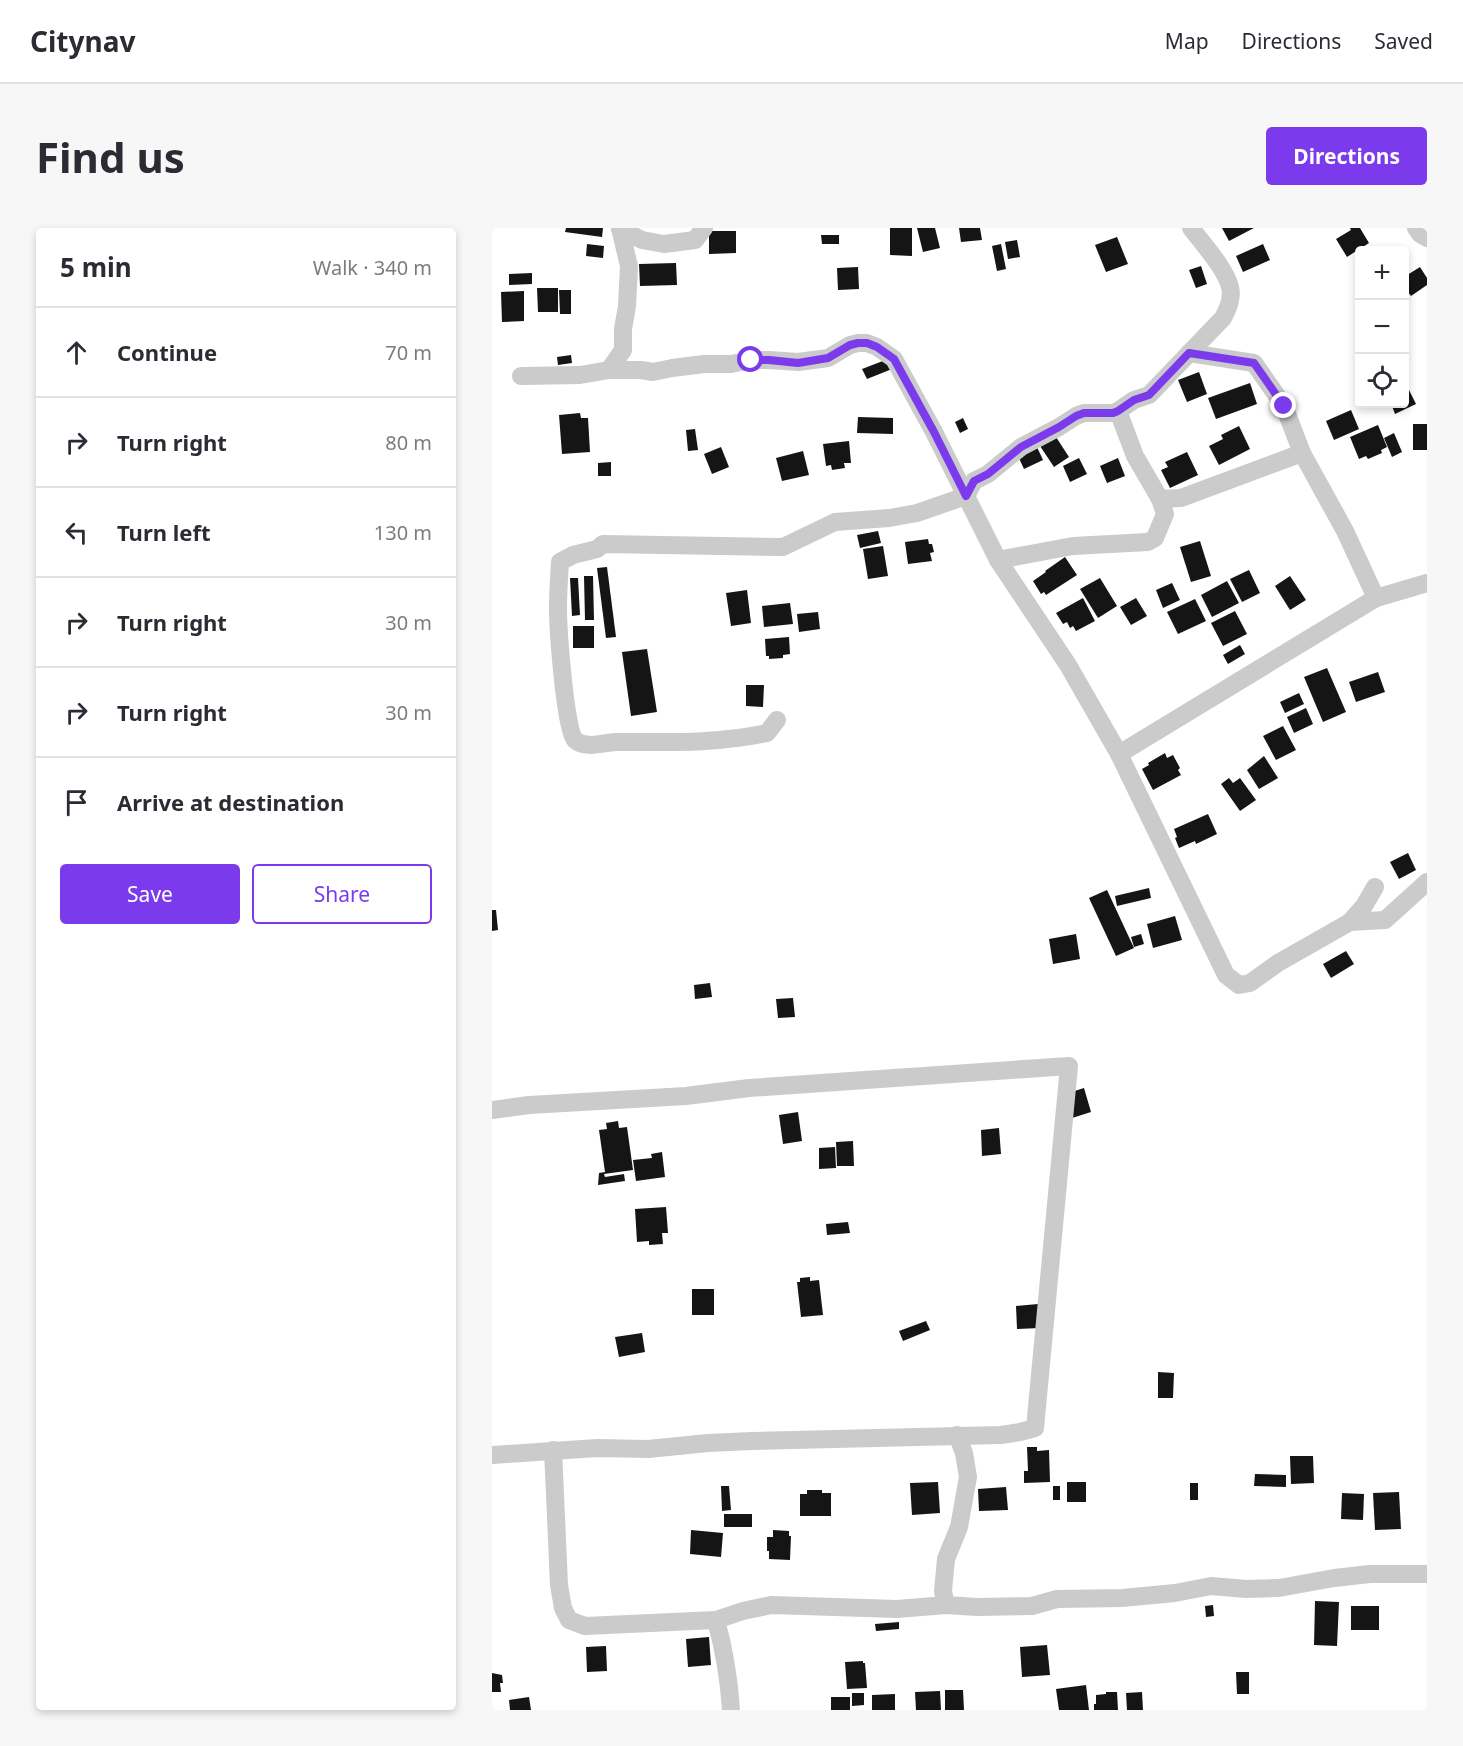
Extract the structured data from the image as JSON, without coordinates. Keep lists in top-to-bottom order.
{
  "page": {
    "header": "Citynav",
    "nav": ["Map", "Directions", "Saved"],
    "buttons": [
      "Directions",
      ["Save", "Share"]
    ],
    "title": "Find us",
    "heading": ["5 min", "Walk · 340 m"],
    "map_buttons": ["+", "−"],
    "list": [
      ["Continue", "70 m"],
      ["Turn right", "80 m"],
      ["Turn left", "130 m"],
      ["Turn right", "30 m"],
      ["Turn right", "30 m"],
      "Arrive at destination"
    ]
  }
}
